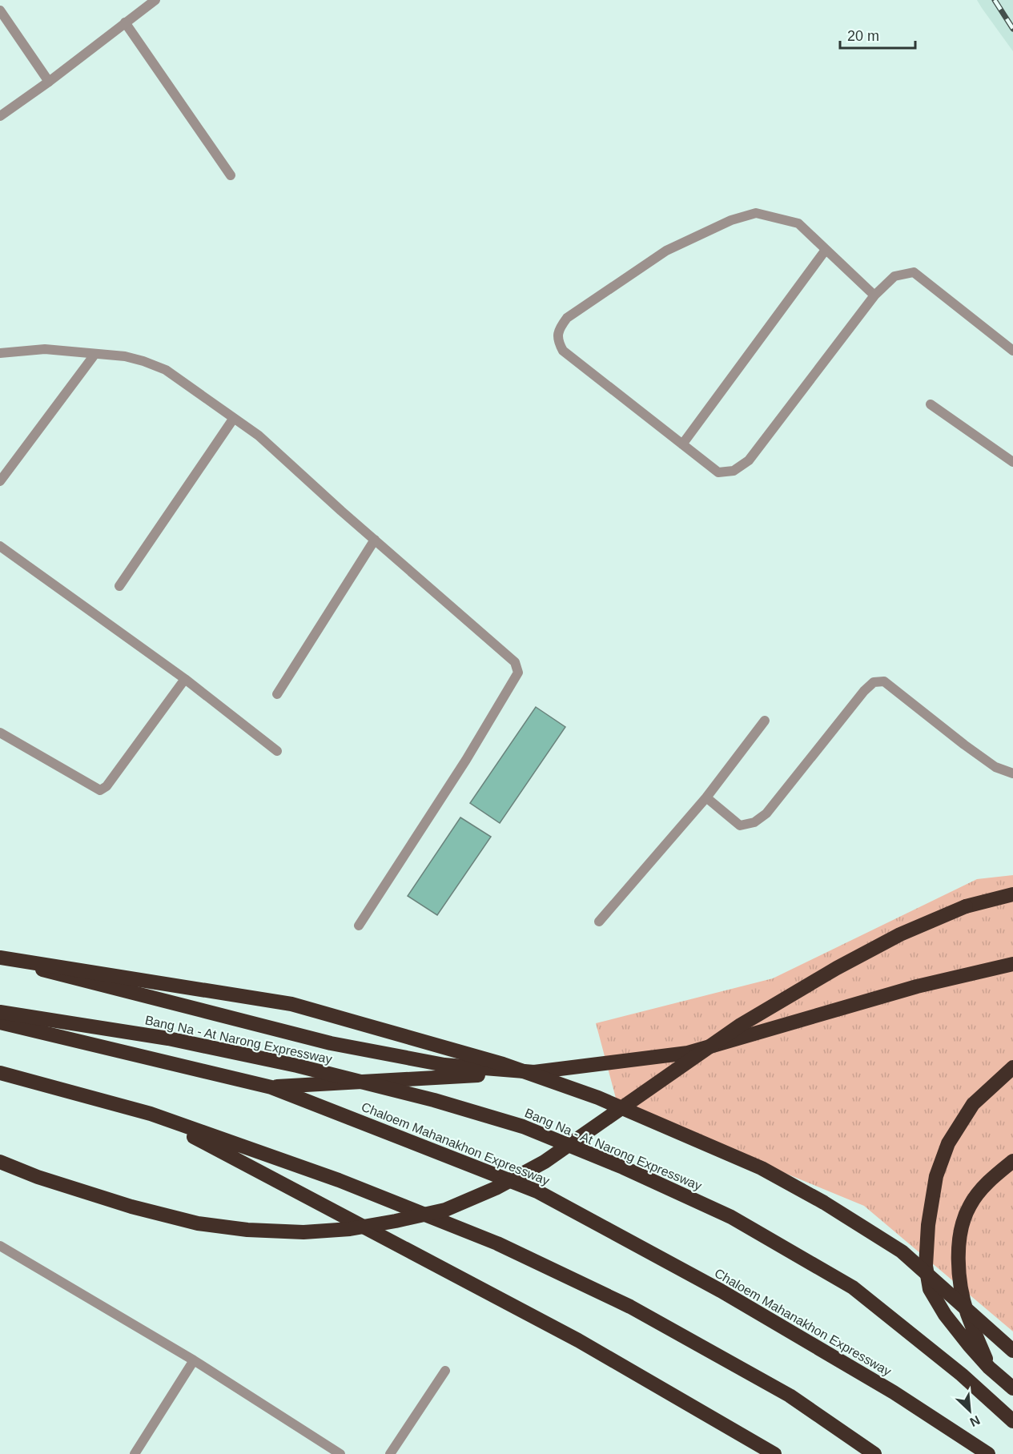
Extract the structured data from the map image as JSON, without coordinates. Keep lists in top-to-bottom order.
{
  "streets": {
    "highway": ["Bang Na - At Narong Expressway", "Chaloem Mahanakhon Expressway"]
  },
  "scale_bar": "20 m",
  "north": "bottom right"
}
